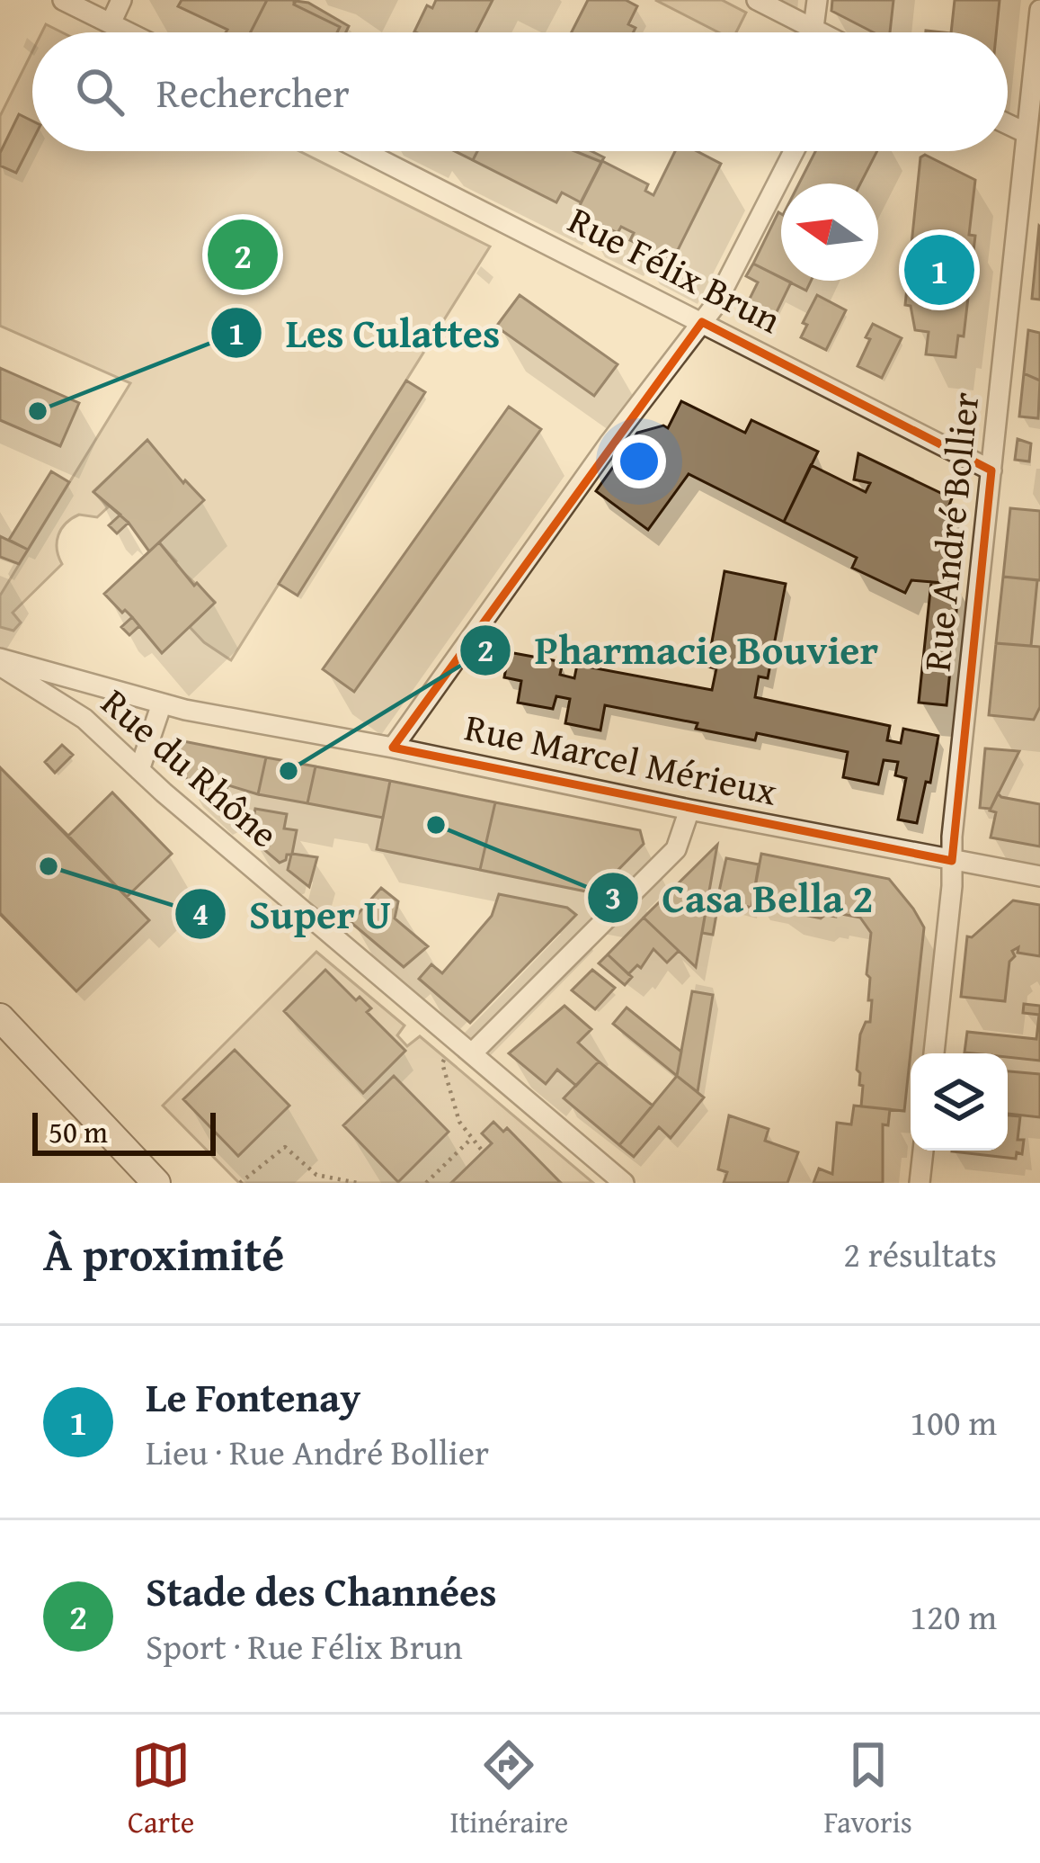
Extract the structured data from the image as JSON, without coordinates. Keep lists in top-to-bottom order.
{
  "streets": {
    "street": [
      "Rue Félix Brun",
      "Rue André Bollier",
      "Rue Marcel Mérieux",
      "Rue du Rhône"
    ]
  },
  "crossings": [
    ["Rue Félix Brun", "Rue André Bollier"],
    ["Rue André Bollier", "Rue Marcel Mérieux"],
    ["Rue Marcel Mérieux", "Rue du Rhône"]
  ],
  "places": [
    "Les Culattes",
    "Pharmacie Bouvier",
    "Casa Bella 2",
    "Super U"
  ],
  "scale_bar": "50 m",
  "north": "left",
  "page": {
    "search": "Rechercher",
    "pins": ["2", "1"],
    "scale": "50 m",
    "heading": ["À proximité", "2 résultats"],
    "list": [
      {
        "mark": "1",
        "name": "Le Fontenay",
        "note": "Lieu · Rue André Bollier",
        "value": "100 m"
      },
      {
        "mark": "2",
        "name": "Stade des Channées",
        "note": "Sport · Rue Félix Brun",
        "value": "120 m"
      }
    ],
    "nav": ["Carte", "Itinéraire", "Favoris"]
  }
}
